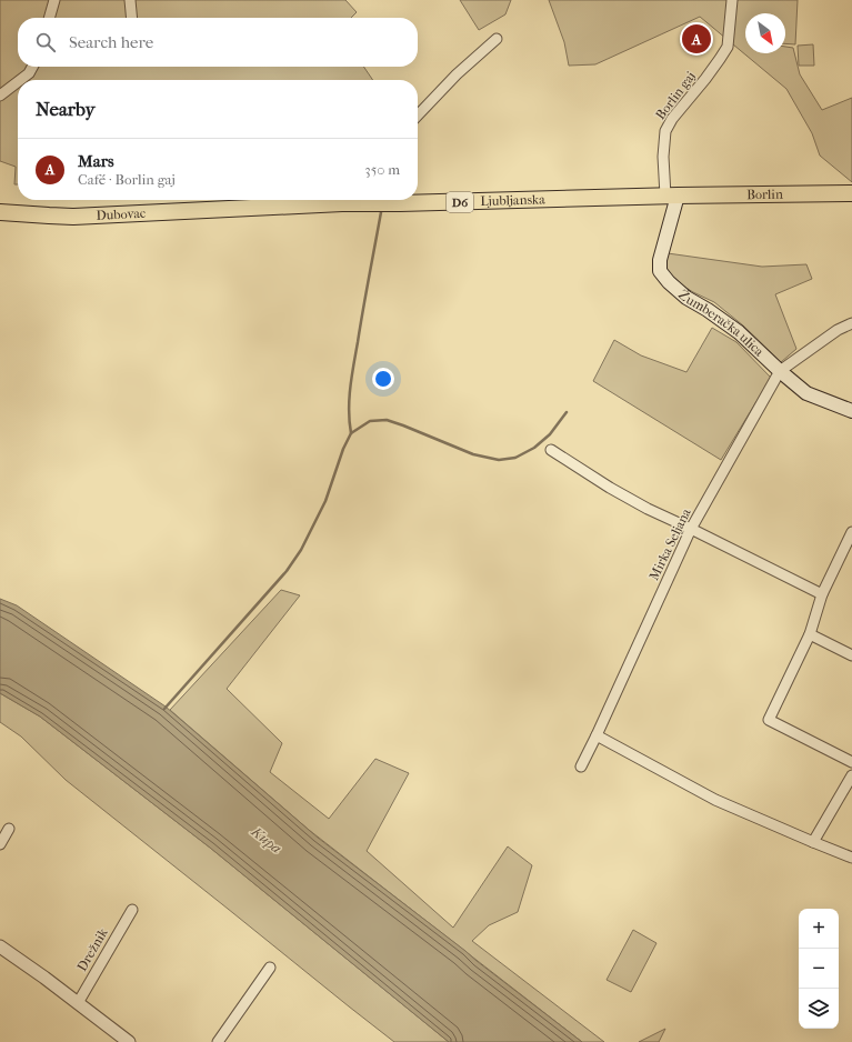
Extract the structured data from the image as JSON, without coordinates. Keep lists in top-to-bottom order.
{
  "streets": {
    "main road": [
      "Borlin",
      "Ljubljanska",
      "D6",
      "Dubovac",
      "Žumberačka ulica"
    ],
    "street": ["Borlin gaj", "Mirka Seljana", "Drežnik"]
  },
  "crossings": [
    ["Borlin gaj", "Borlin"],
    ["Borlin gaj", "Ljubljanska"],
    ["Borlin gaj", "Žumberačka ulica"],
    ["Borlin", "Ljubljanska"],
    ["Borlin", "Žumberačka ulica"],
    ["Ljubljanska", "Dubovac"],
    ["Ljubljanska", "Žumberačka ulica"],
    ["Žumberačka ulica", "Mirka Seljana"]
  ],
  "water": ["Kupa"],
  "north": "bottom right",
  "page": {
    "search": "Search here",
    "pins": "A",
    "heading": "Nearby",
    "list": [
      {
        "mark": "A",
        "name": "Mars",
        "note": "Café · Borlin gaj",
        "value": "350 m"
      }
    ],
    "map_buttons": ["+", "−"]
  }
}
